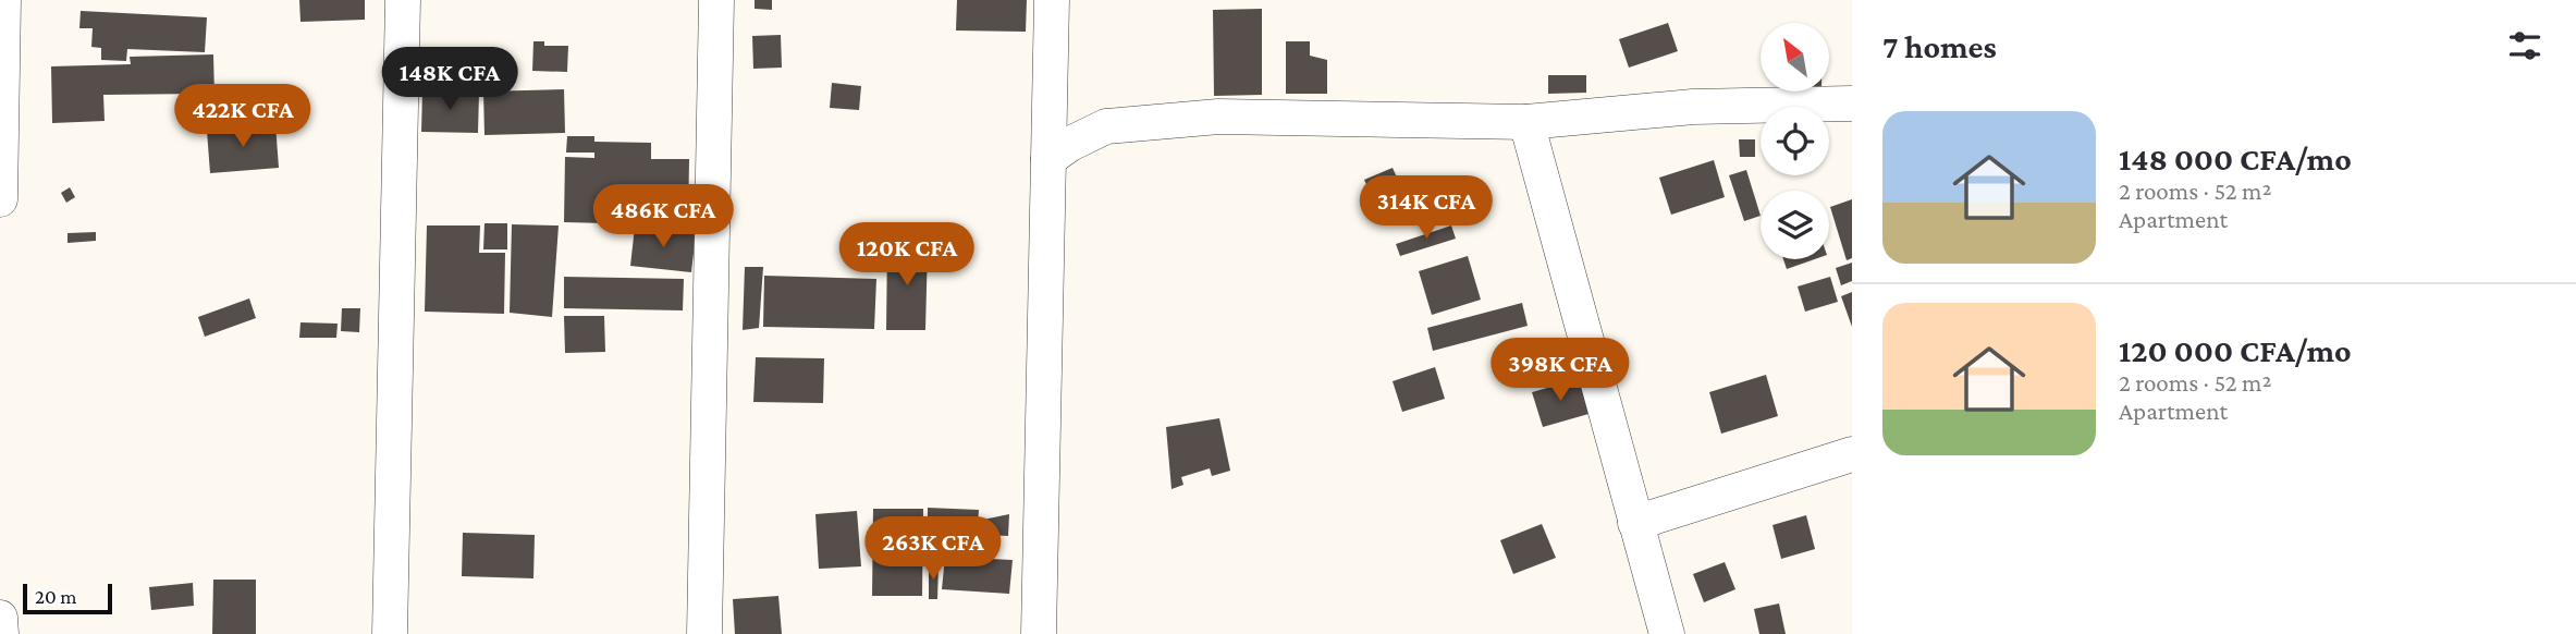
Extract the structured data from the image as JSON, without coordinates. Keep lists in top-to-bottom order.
{
  "scale_bar": "20 m",
  "north": "top left",
  "page": {
    "heading": "7 homes",
    "price": [
      "148K CFA",
      "422K CFA",
      "314K CFA",
      "486K CFA",
      "120K CFA",
      "398K CFA",
      "263K CFA"
    ],
    "list": [
      {
        "name": "148 000 CFA/mo",
        "note": "2 rooms · 52 m² · Apartment"
      },
      {
        "name": "120 000 CFA/mo",
        "note": "2 rooms · 52 m² · Apartment"
      }
    ],
    "scale": "20 m"
  }
}
